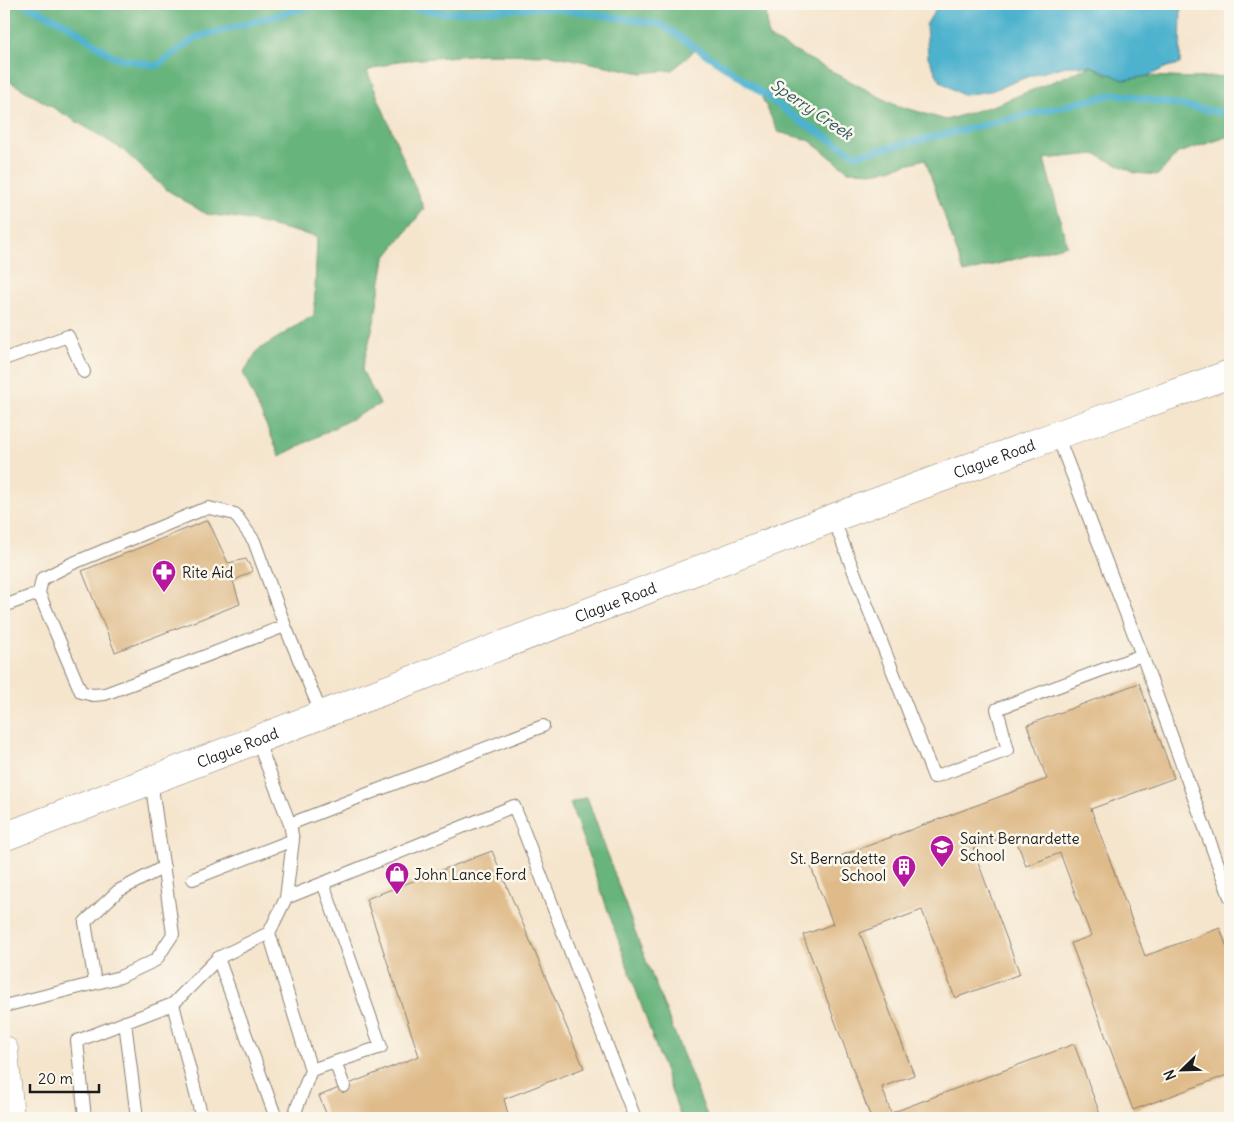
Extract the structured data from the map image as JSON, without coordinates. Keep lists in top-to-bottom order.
{
  "streets": {
    "main road": ["Clague Road"]
  },
  "water": ["Sperry Creek"],
  "places": {
    "pharmacy": ["Rite Aid"],
    "school or university": ["Saint Bernardette School"],
    "building": ["St. Bernadette School"],
    "shop": ["John Lance Ford"]
  },
  "scale_bar": "20 m",
  "north": "bottom left"
}
